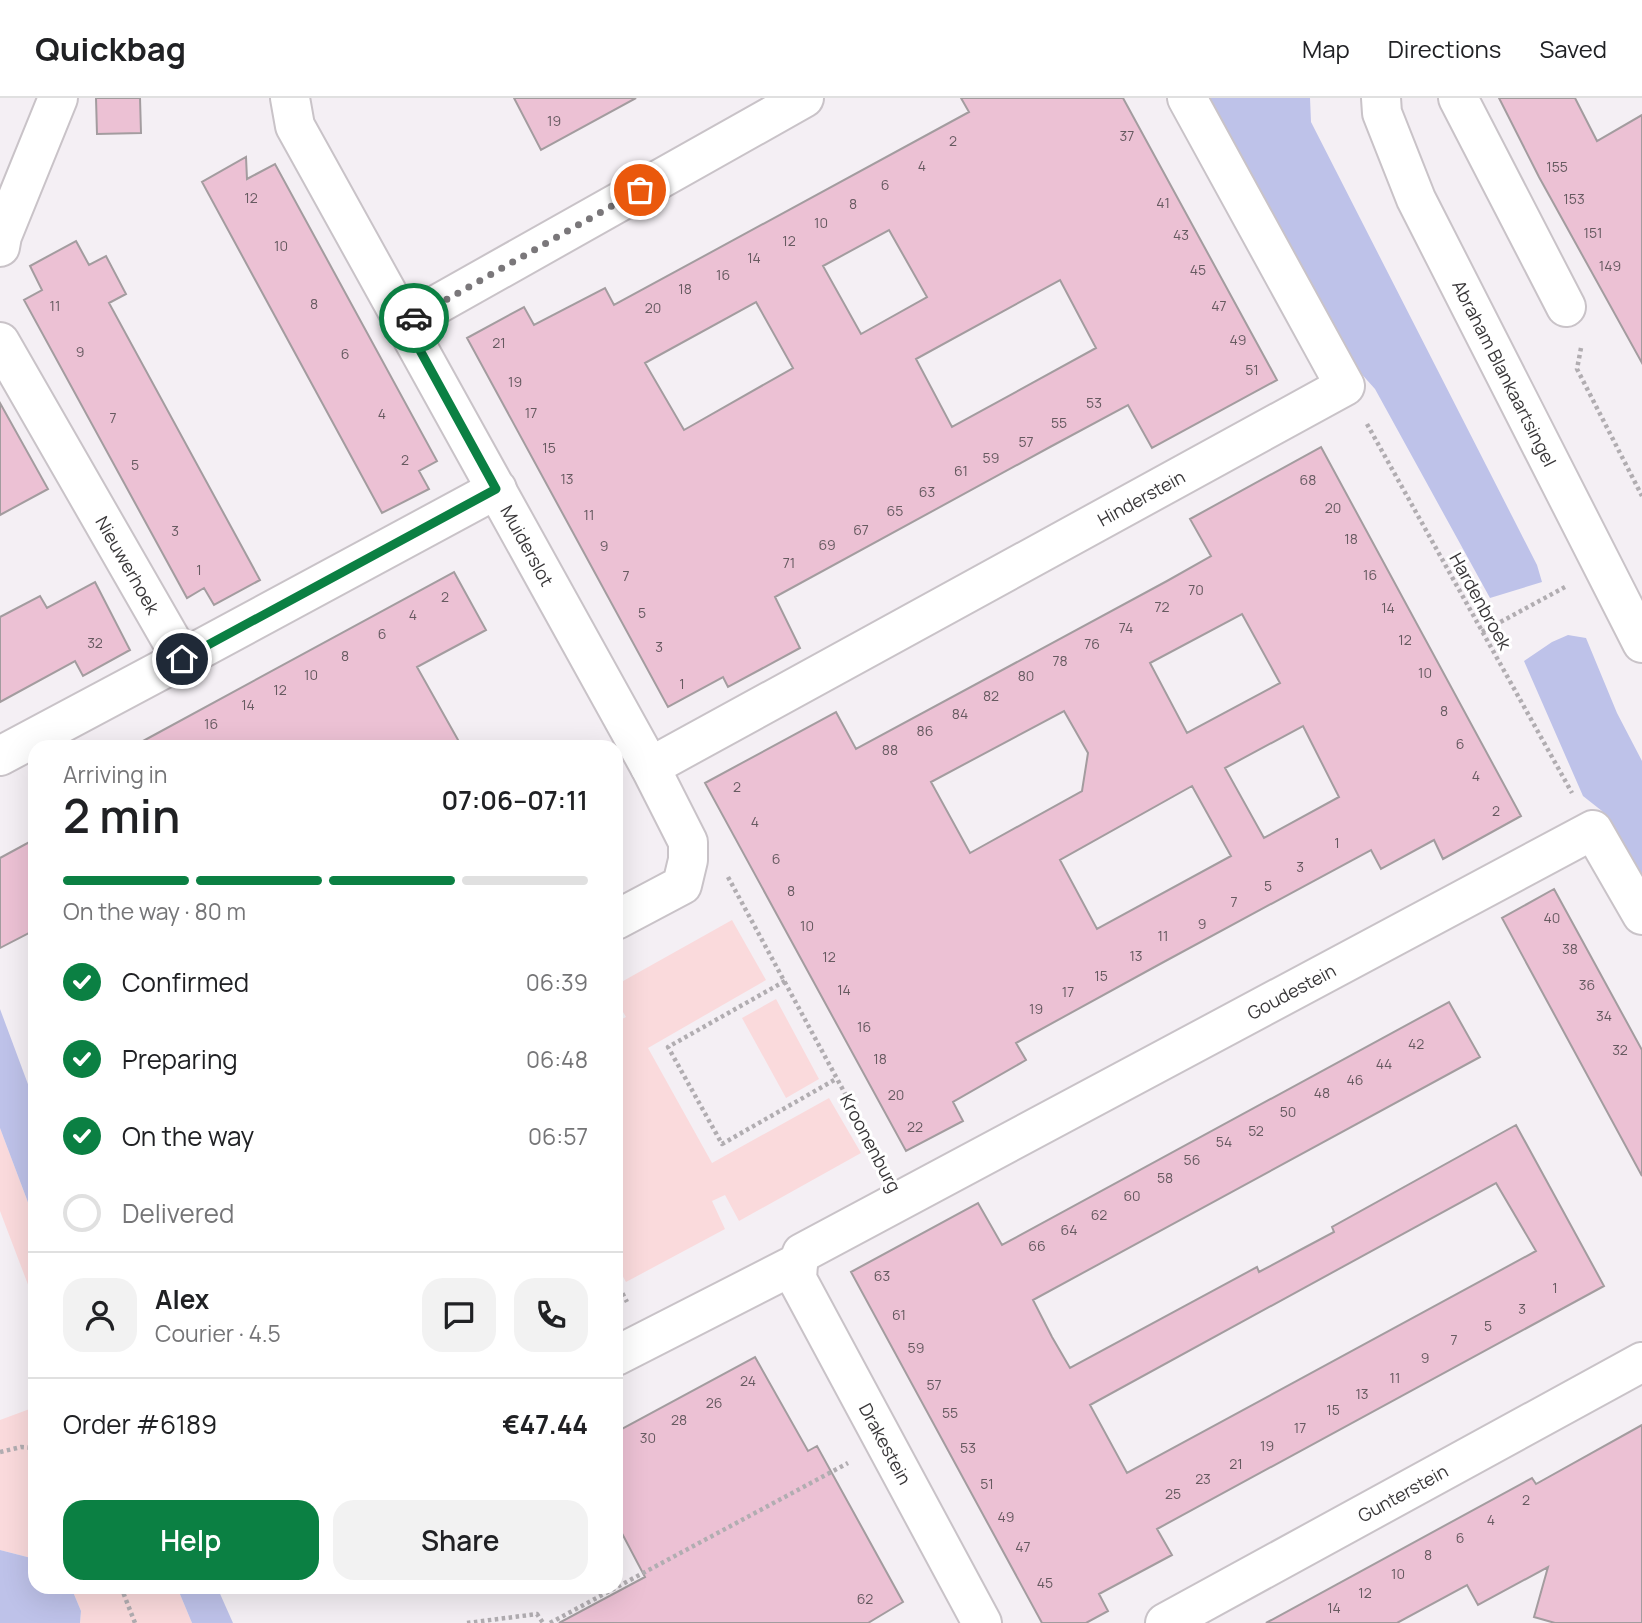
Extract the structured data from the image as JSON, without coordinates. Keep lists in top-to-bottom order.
{
  "streets": {
    "street": [
      "Abraham Blankaartsingel",
      "Hinderstein",
      "Muiderslot",
      "Nieuwerhoek",
      "Goudestein",
      "Kroonenburg",
      "Drakestein",
      "Gunterstein"
    ],
    "path": ["Hardenbroek"]
  },
  "crossings": [
    ["Hinderstein", "Muiderslot"],
    ["Hinderstein", "Hardenbroek"],
    ["Hardenbroek", "Goudestein"],
    ["Goudestein", "Kroonenburg"],
    ["Kroonenburg", "Drakestein"]
  ],
  "house_numbers": [
    "19",
    "37",
    "2",
    "4",
    "155",
    "6",
    "12",
    "153",
    "41",
    "8",
    "10",
    "151",
    "43",
    "12",
    "10",
    "14",
    "149",
    "45",
    "16",
    "18",
    "8",
    "11",
    "47",
    "20",
    "49",
    "21",
    "9",
    "6",
    "51",
    "19",
    "53",
    "17",
    "4",
    "7",
    "55",
    "57",
    "15",
    "59",
    "2",
    "5",
    "61",
    "13",
    "68",
    "63",
    "20",
    "65",
    "11",
    "67",
    "3",
    "18",
    "69",
    "9",
    "71",
    "1",
    "16",
    "7",
    "70",
    "2",
    "72",
    "14",
    "5",
    "4",
    "74",
    "6",
    "12",
    "32",
    "76",
    "3",
    "8",
    "78",
    "10",
    "10",
    "80",
    "1",
    "12",
    "82",
    "14",
    "8",
    "84",
    "16",
    "86",
    "6",
    "88",
    "4",
    "2",
    "2",
    "4",
    "1",
    "6",
    "3",
    "5",
    "8",
    "7",
    "40",
    "9",
    "10",
    "11",
    "38",
    "13",
    "12",
    "15",
    "36",
    "14",
    "17",
    "19",
    "34",
    "16",
    "42",
    "32",
    "18",
    "44",
    "46",
    "48",
    "20",
    "50",
    "22",
    "52",
    "54",
    "56",
    "58",
    "60",
    "62",
    "64",
    "66",
    "63",
    "1",
    "3",
    "61",
    "5",
    "7",
    "59",
    "9",
    "11",
    "24",
    "57",
    "13",
    "26",
    "15",
    "55",
    "28",
    "17",
    "30",
    "19",
    "53",
    "21",
    "23",
    "51",
    "25",
    "2",
    "49",
    "4",
    "6",
    "47",
    "8",
    "10",
    "45",
    "12",
    "62",
    "14"
  ],
  "page": {
    "header": "Quickbag",
    "nav": ["Map", "Directions", "Saved"],
    "heading": ["2 min", "Arriving in", "07:06–07:11"],
    "panel": [
      "Alex",
      "Courier · 4.5",
      "Order #6189",
      "€47.44"
    ],
    "bar": "On the way · 80 m",
    "list": [
      ["Confirmed", "06:39"],
      ["Preparing", "06:48"],
      ["On the way", "06:57"],
      "Delivered"
    ],
    "buttons": ["Help", "Share"]
  }
}
